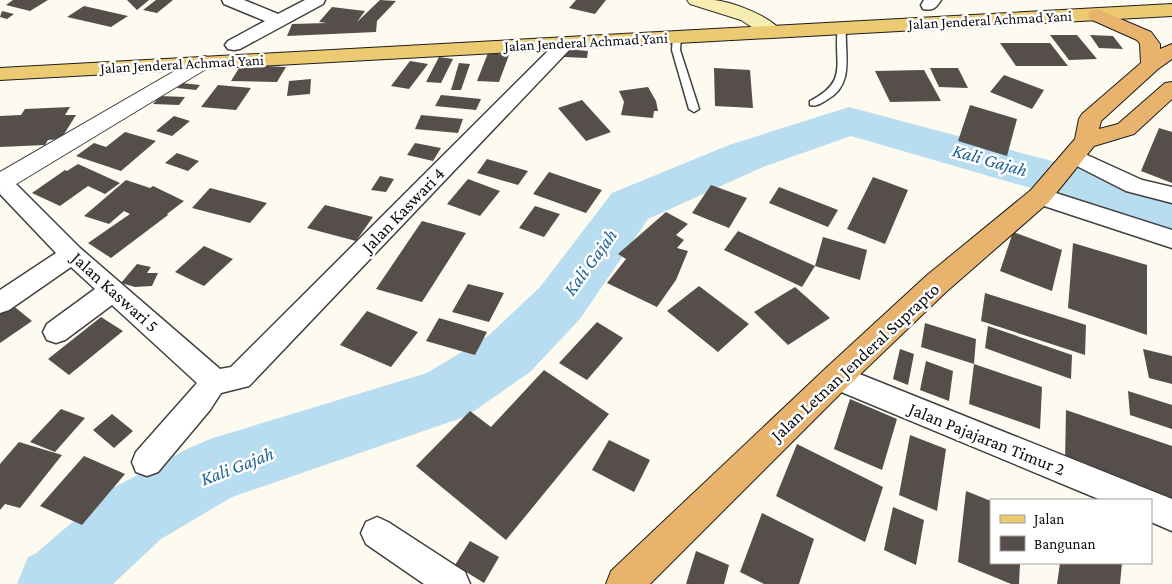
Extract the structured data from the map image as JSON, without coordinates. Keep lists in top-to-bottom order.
{
  "streets": {
    "highway": ["Jalan Letnan Jenderal Suprapto"],
    "main road": ["Jalan Jenderal Achmad Yani"],
    "street": ["Jalan Kaswari 4", "Jalan Kaswari 5", "Jalan Pajajaran Timur 2"]
  },
  "crossings": [
    ["Jalan Jenderal Achmad Yani", "Jalan Kaswari 4"],
    ["Jalan Kaswari 4", "Jalan Kaswari 5"],
    ["Jalan Letnan Jenderal Suprapto", "Jalan Pajajaran Timur 2"]
  ],
  "water": ["Kali Gajah"],
  "legend": ["Jalan", "Bangunan"]
}
